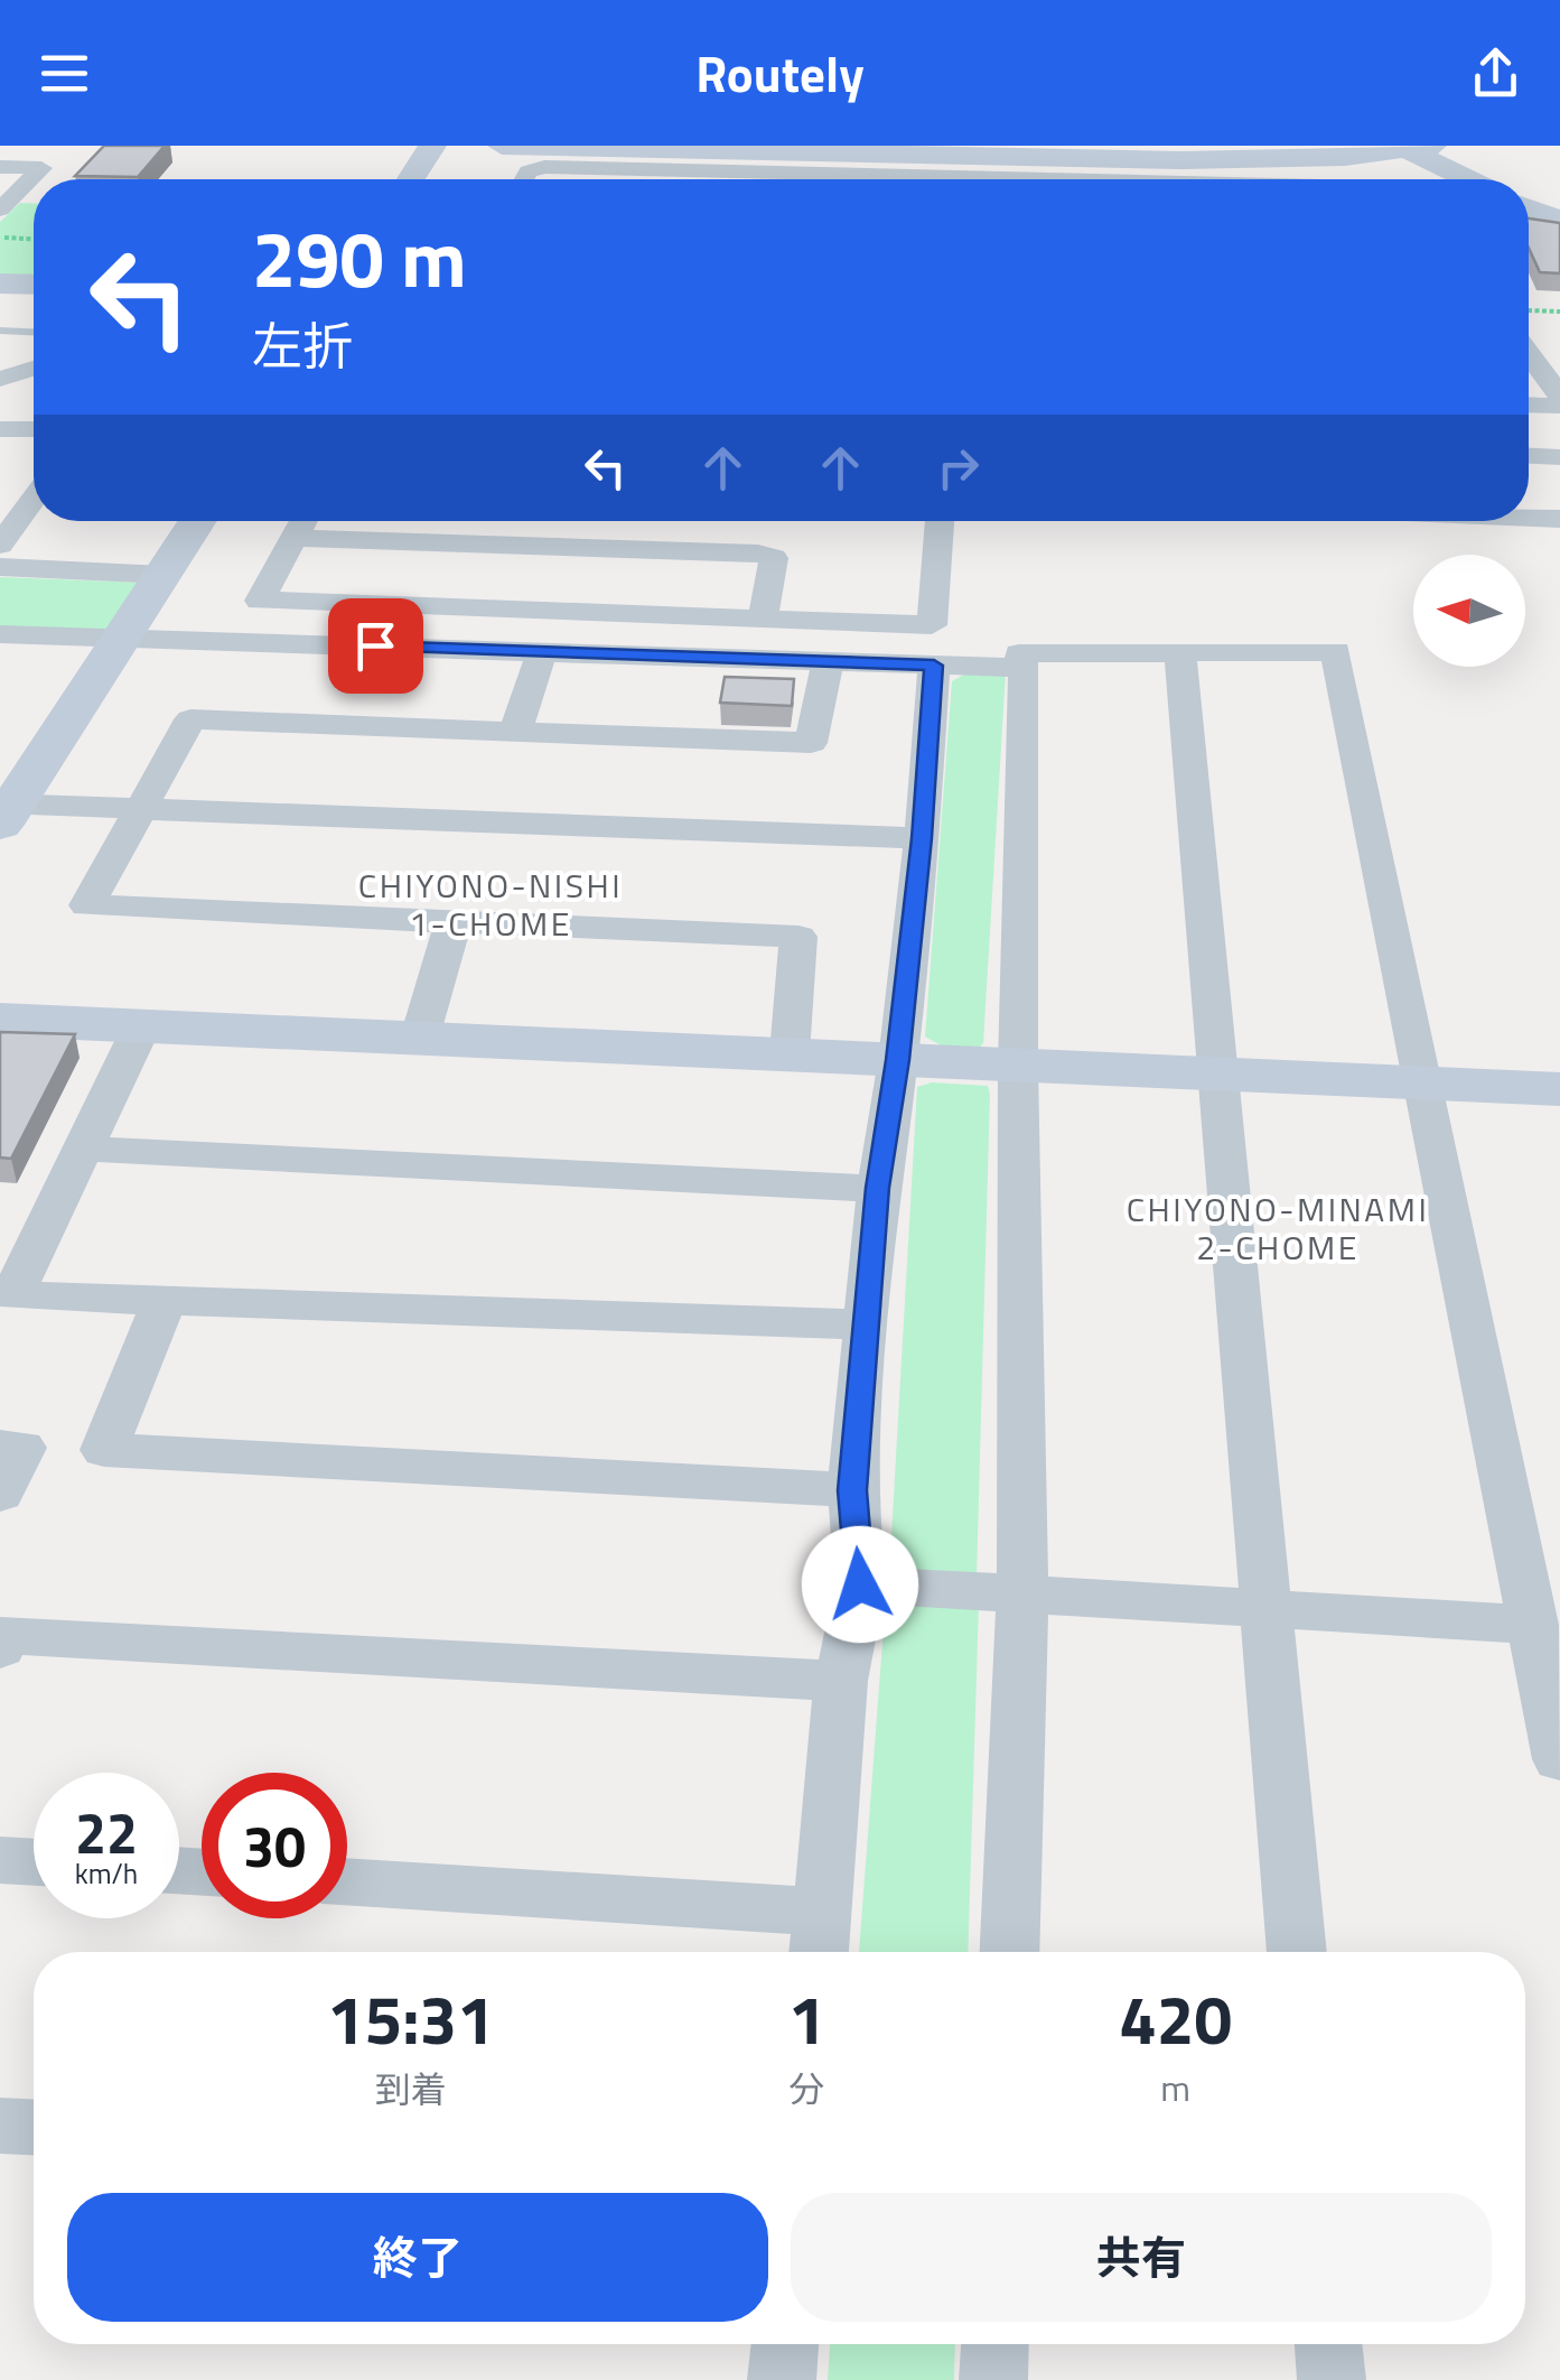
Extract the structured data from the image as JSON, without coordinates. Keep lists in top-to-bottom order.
{
  "districts": ["CHIYONO-NISHI 1-CHOME", "CHIYONO-MINAMI 2-CHOME"],
  "north": "left",
  "page": {
    "header": "Routely",
    "turn": ["290 m", "左折"],
    "speed": "22 km/h",
    "limit": "30",
    "eta": [
      "15:31",
      "到着",
      "1",
      "分",
      "420",
      "m"
    ],
    "buttons": ["終了", "共有"]
  }
}
